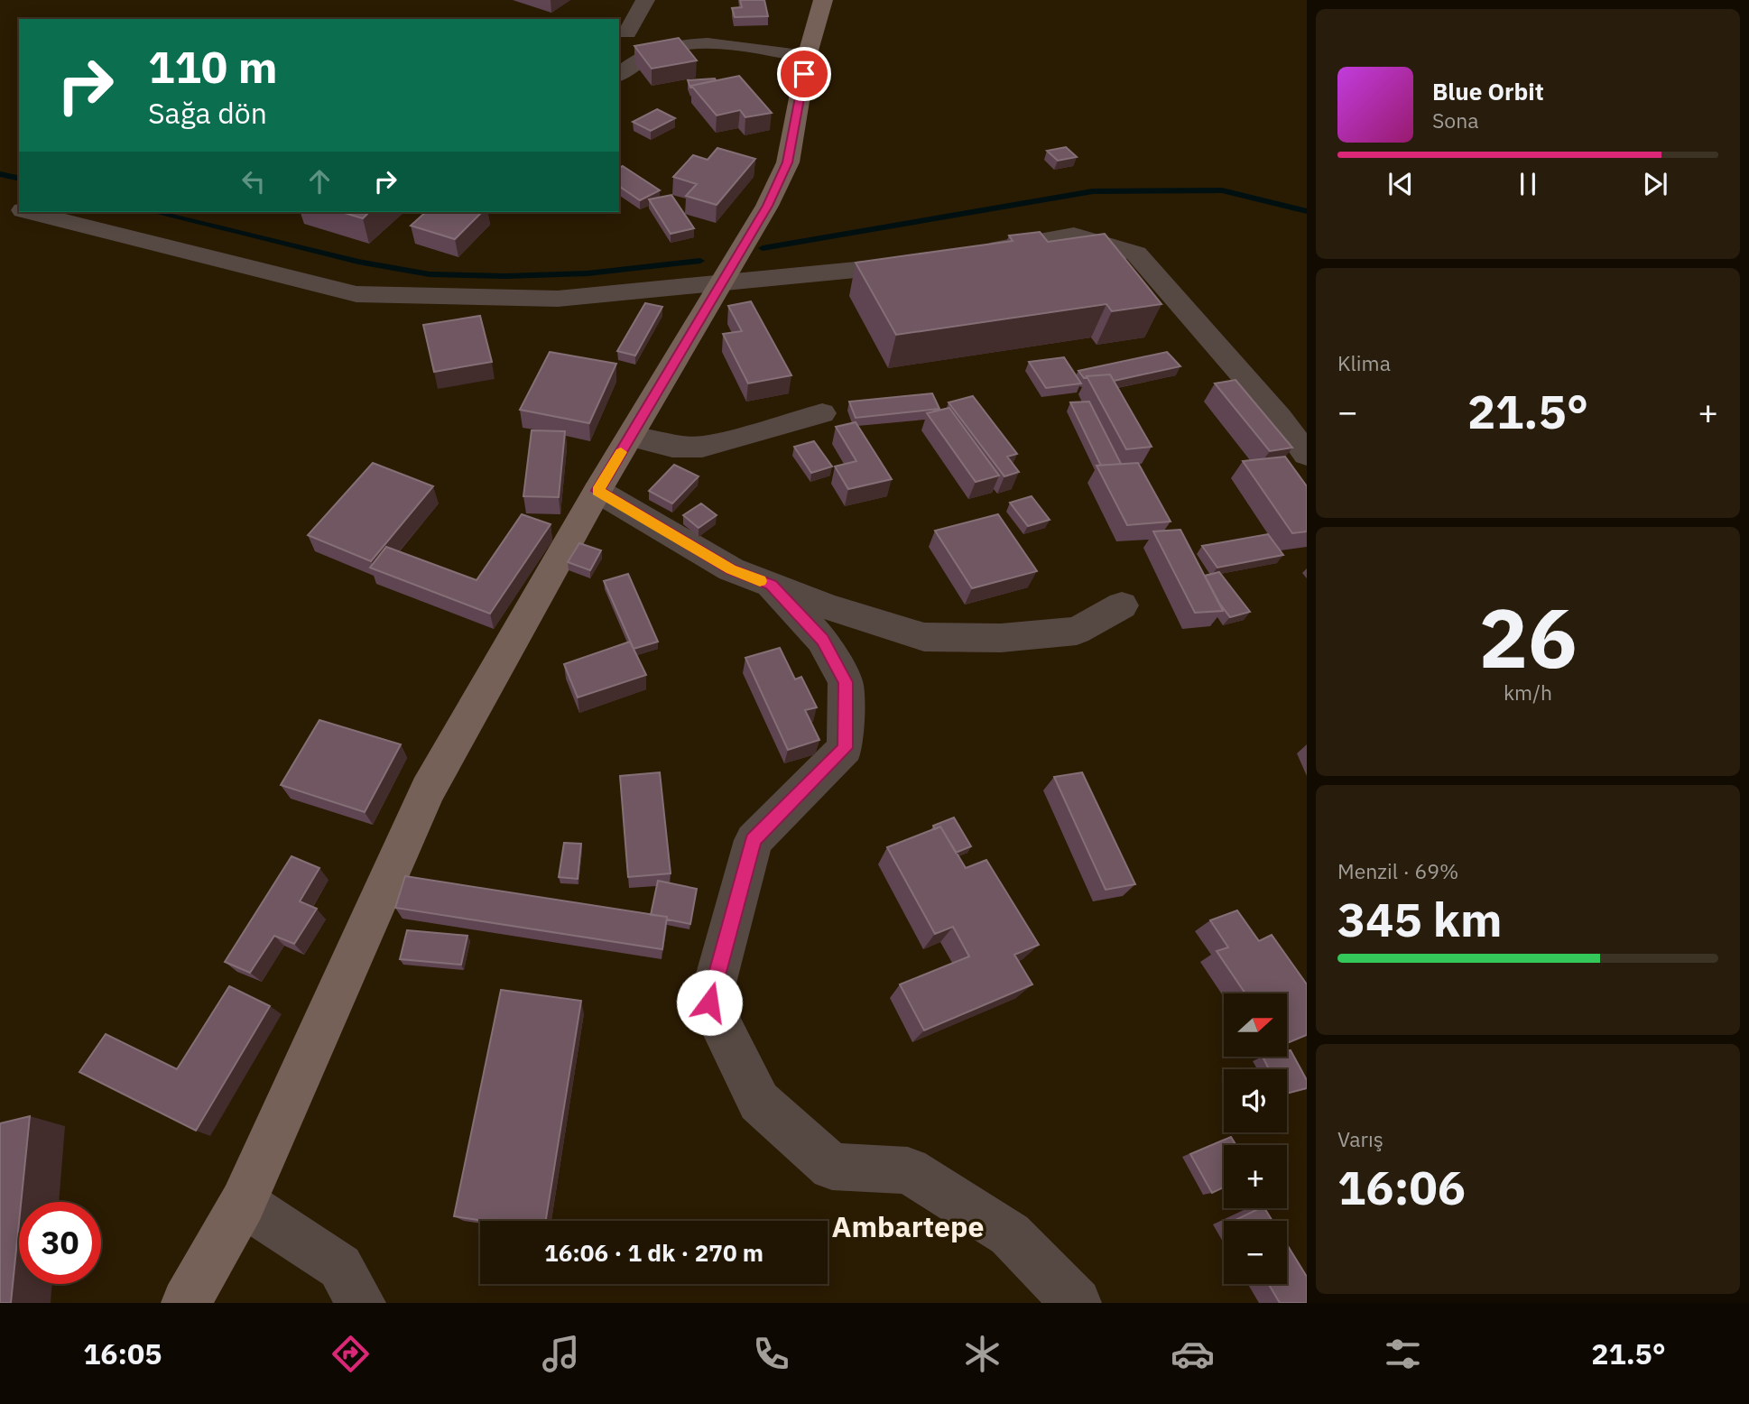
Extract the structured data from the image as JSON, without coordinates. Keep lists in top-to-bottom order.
{
  "districts": ["Ambartepe"],
  "north": "right",
  "page": {
    "turn": ["110 m", "Sağa dön"],
    "song": ["Blue Orbit", "Sona"],
    "tile": [
      "Klima",
      ["26", "km/h"],
      ["Menzil · 69%", "345 km"],
      ["Varış", "16:06"]
    ],
    "heat": ["−", "21.5°", "+"],
    "map_buttons": ["+", "−"],
    "limit": "30",
    "trip": "16:06 · 1 dk · 270 m",
    "tabs": ["16:05", "21.5°"]
  }
}
